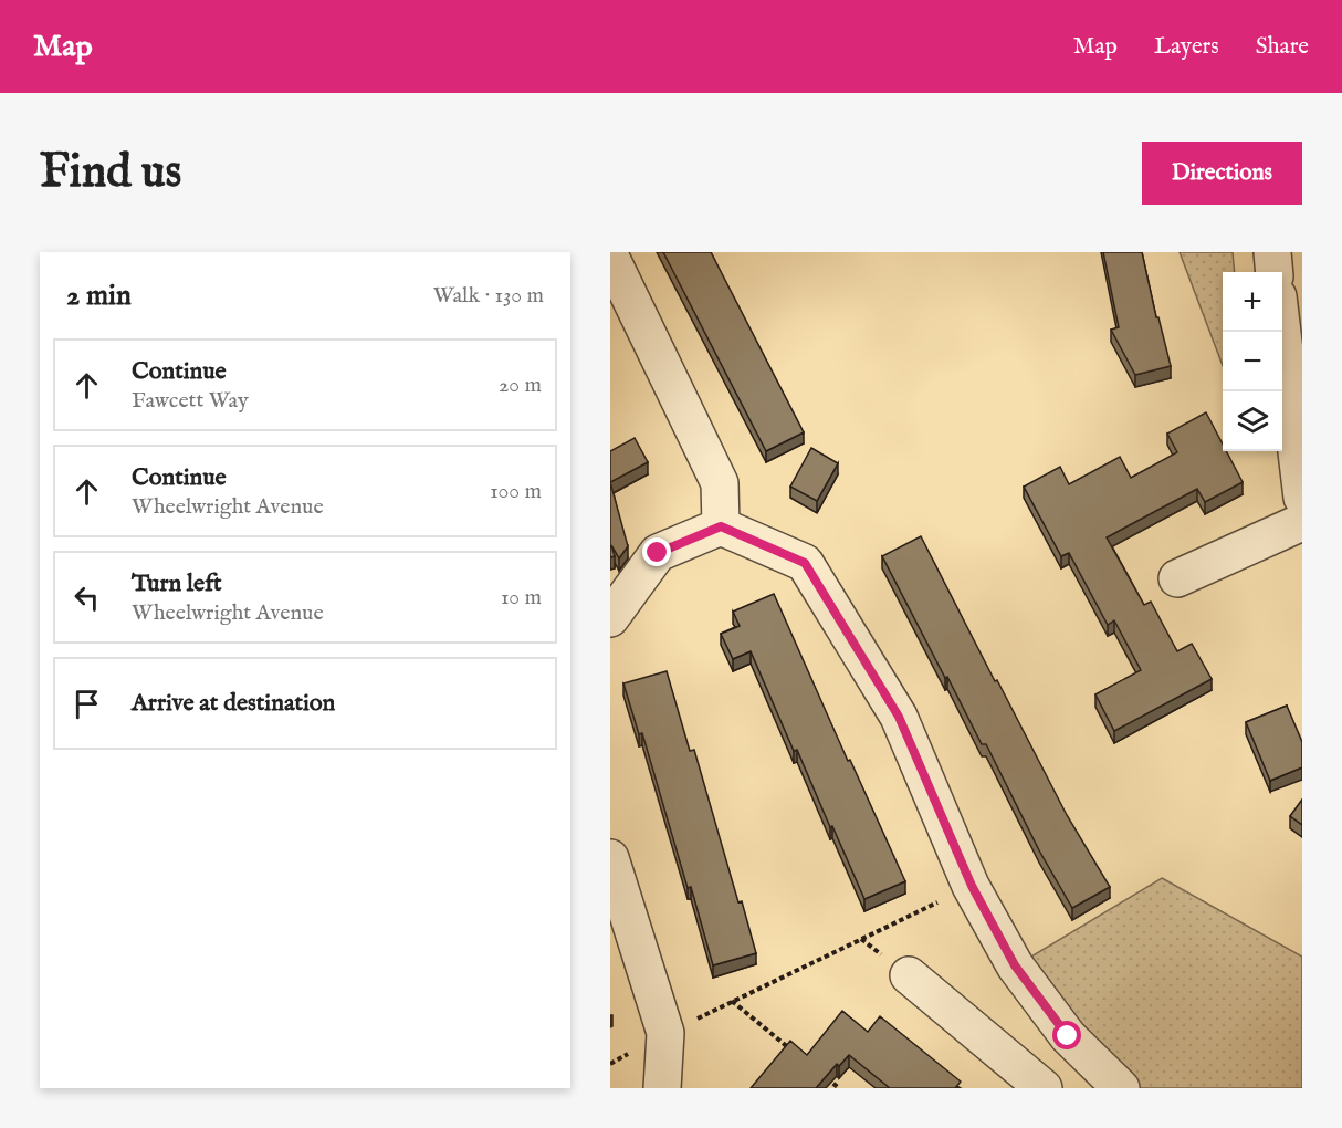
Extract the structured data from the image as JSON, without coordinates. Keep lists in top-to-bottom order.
{
  "page": {
    "header": "Map",
    "nav": ["Map", "Layers", "Share"],
    "buttons": "Directions",
    "title": "Find us",
    "heading": ["2 min", "Walk · 130 m"],
    "map_buttons": ["+", "−"],
    "list": [
      ["Continue", "Fawcett Way", "20 m"],
      ["Continue", "Wheelwright Avenue", "100 m"],
      ["Turn left", "Wheelwright Avenue", "10 m"],
      "Arrive at destination"
    ]
  }
}
